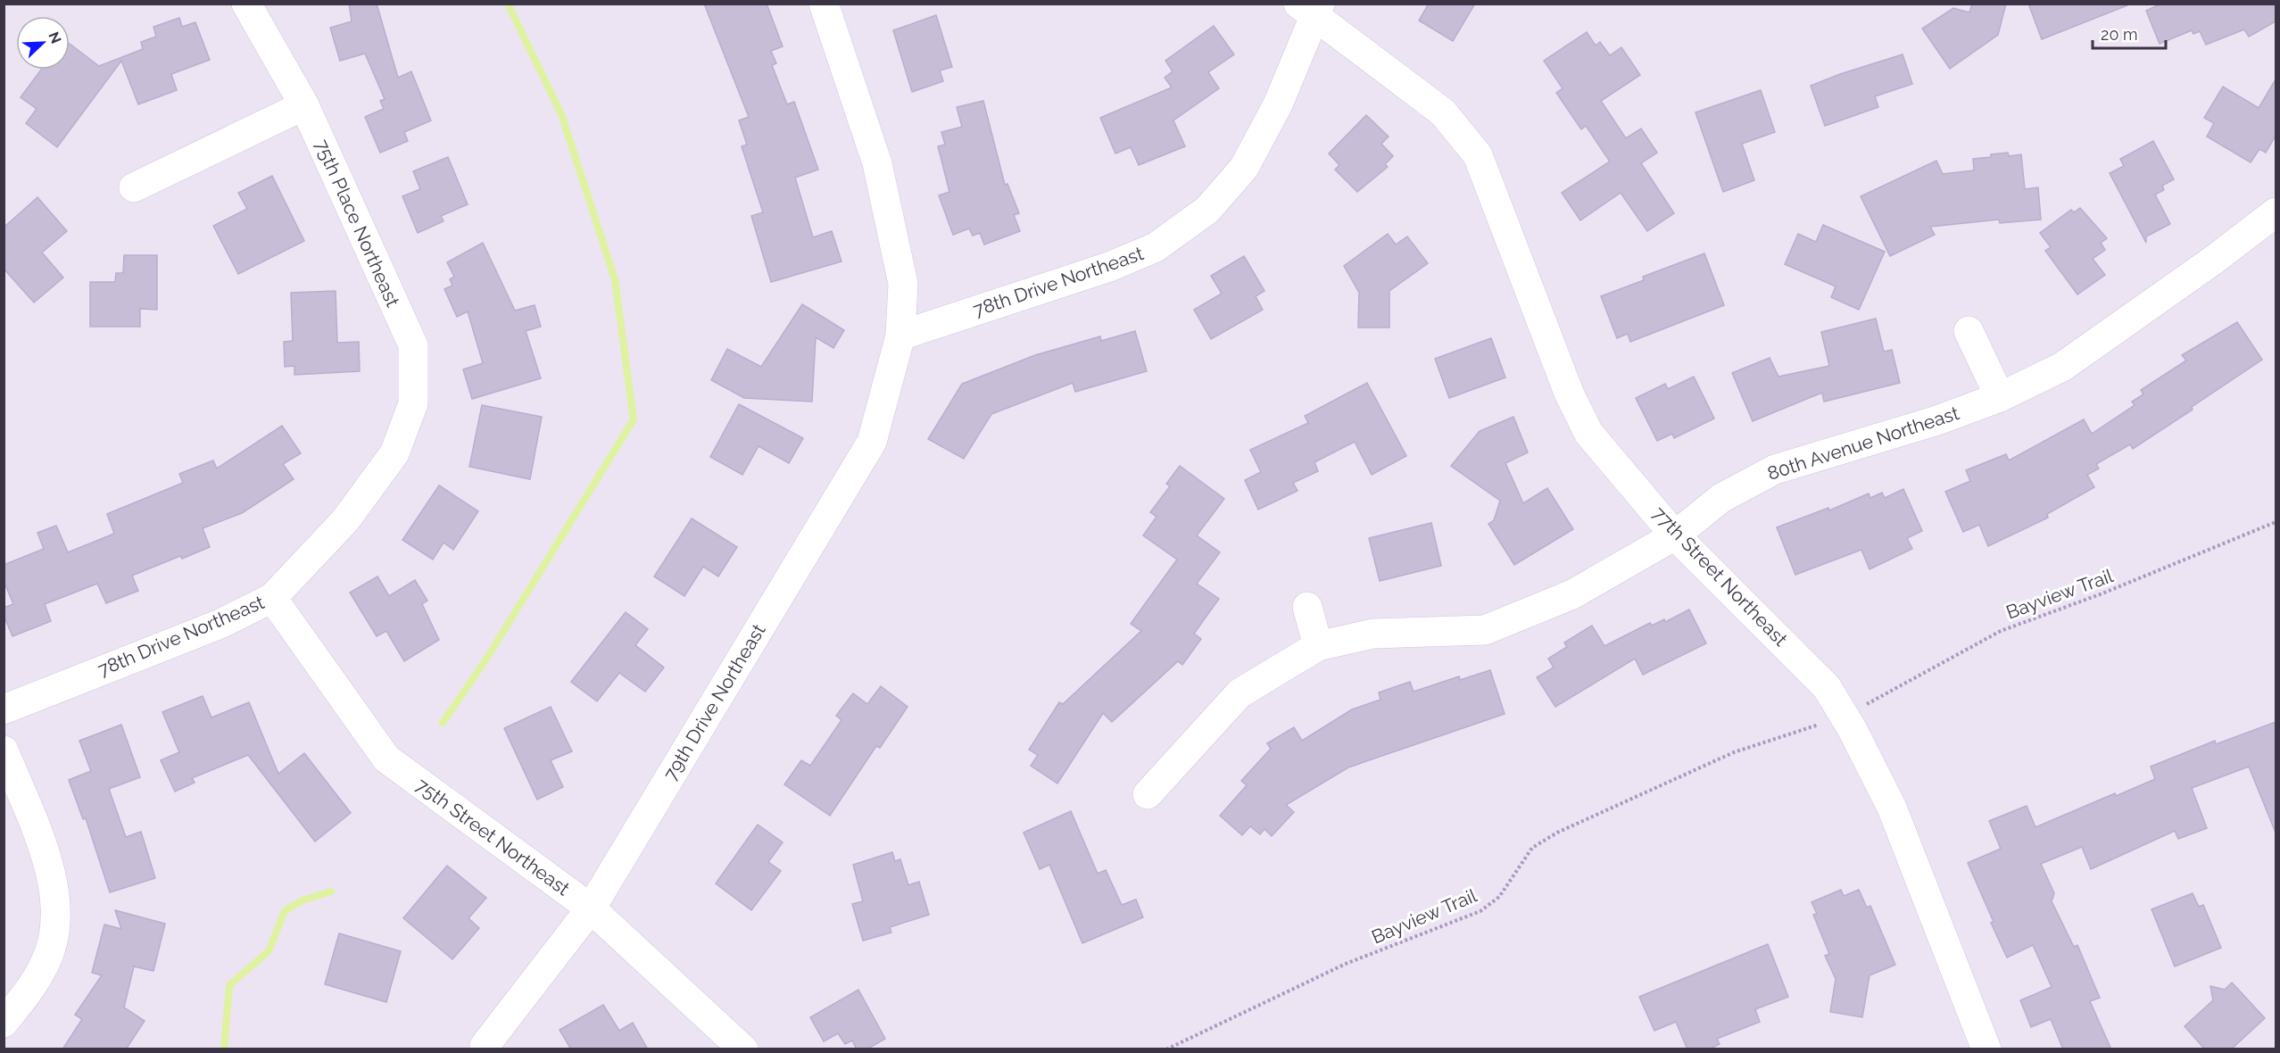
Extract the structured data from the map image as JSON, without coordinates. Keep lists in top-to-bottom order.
{
  "streets": {
    "street": [
      "75th Place Northeast",
      "78th Drive Northeast",
      "80th Avenue Northeast",
      "77th Street Northeast",
      "79th Drive Northeast",
      "75th Street Northeast"
    ],
    "path": ["Bayview Trail"]
  },
  "crossings": [
    ["75th Place Northeast", "78th Drive Northeast"],
    ["78th Drive Northeast", "77th Street Northeast"],
    ["78th Drive Northeast", "79th Drive Northeast"],
    ["78th Drive Northeast", "75th Street Northeast"],
    ["80th Avenue Northeast", "77th Street Northeast"],
    ["79th Drive Northeast", "75th Street Northeast"]
  ],
  "scale_bar": "20 m",
  "north": "top right"
}
